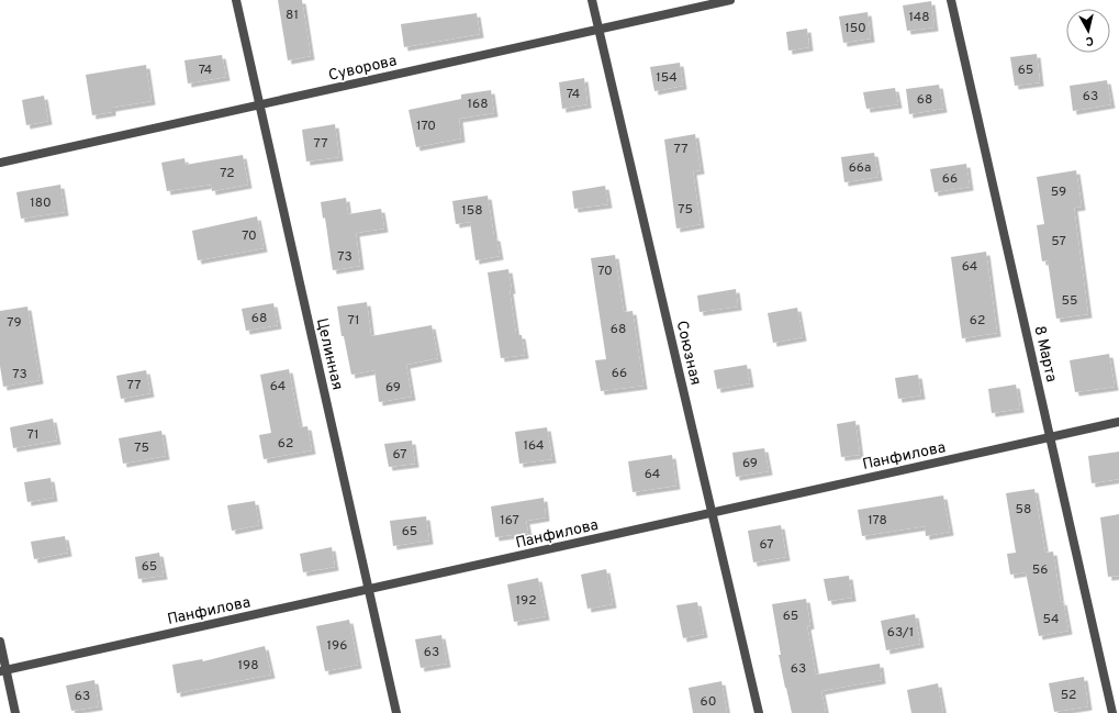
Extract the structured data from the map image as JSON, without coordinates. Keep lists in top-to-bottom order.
{
  "streets": {
    "street": [
      "Суворова",
      "Союзная",
      "Целинная",
      "8 Марта",
      "Панфилова"
    ]
  },
  "crossings": [
    ["Суворова", "Союзная"],
    ["Суворова", "Целинная"],
    ["Союзная", "Панфилова"],
    ["Целинная", "Панфилова"],
    ["8 Марта", "Панфилова"]
  ],
  "house_numbers": [
    "81",
    "148",
    "150",
    "74",
    "65",
    "154",
    "74",
    "63",
    "68",
    "168",
    "170",
    "77",
    "77",
    "66а",
    "72",
    "66",
    "59",
    "180",
    "75",
    "158",
    "70",
    "57",
    "73",
    "64",
    "70",
    "55",
    "68",
    "71",
    "62",
    "79",
    "68",
    "66",
    "73",
    "77",
    "64",
    "69",
    "71",
    "62",
    "164",
    "75",
    "67",
    "69",
    "64",
    "58",
    "167",
    "178",
    "65",
    "67",
    "65",
    "56",
    "192",
    "65",
    "54",
    "63/1",
    "196",
    "63",
    "198",
    "63",
    "52",
    "63",
    "60"
  ],
  "north": "bottom"
}
